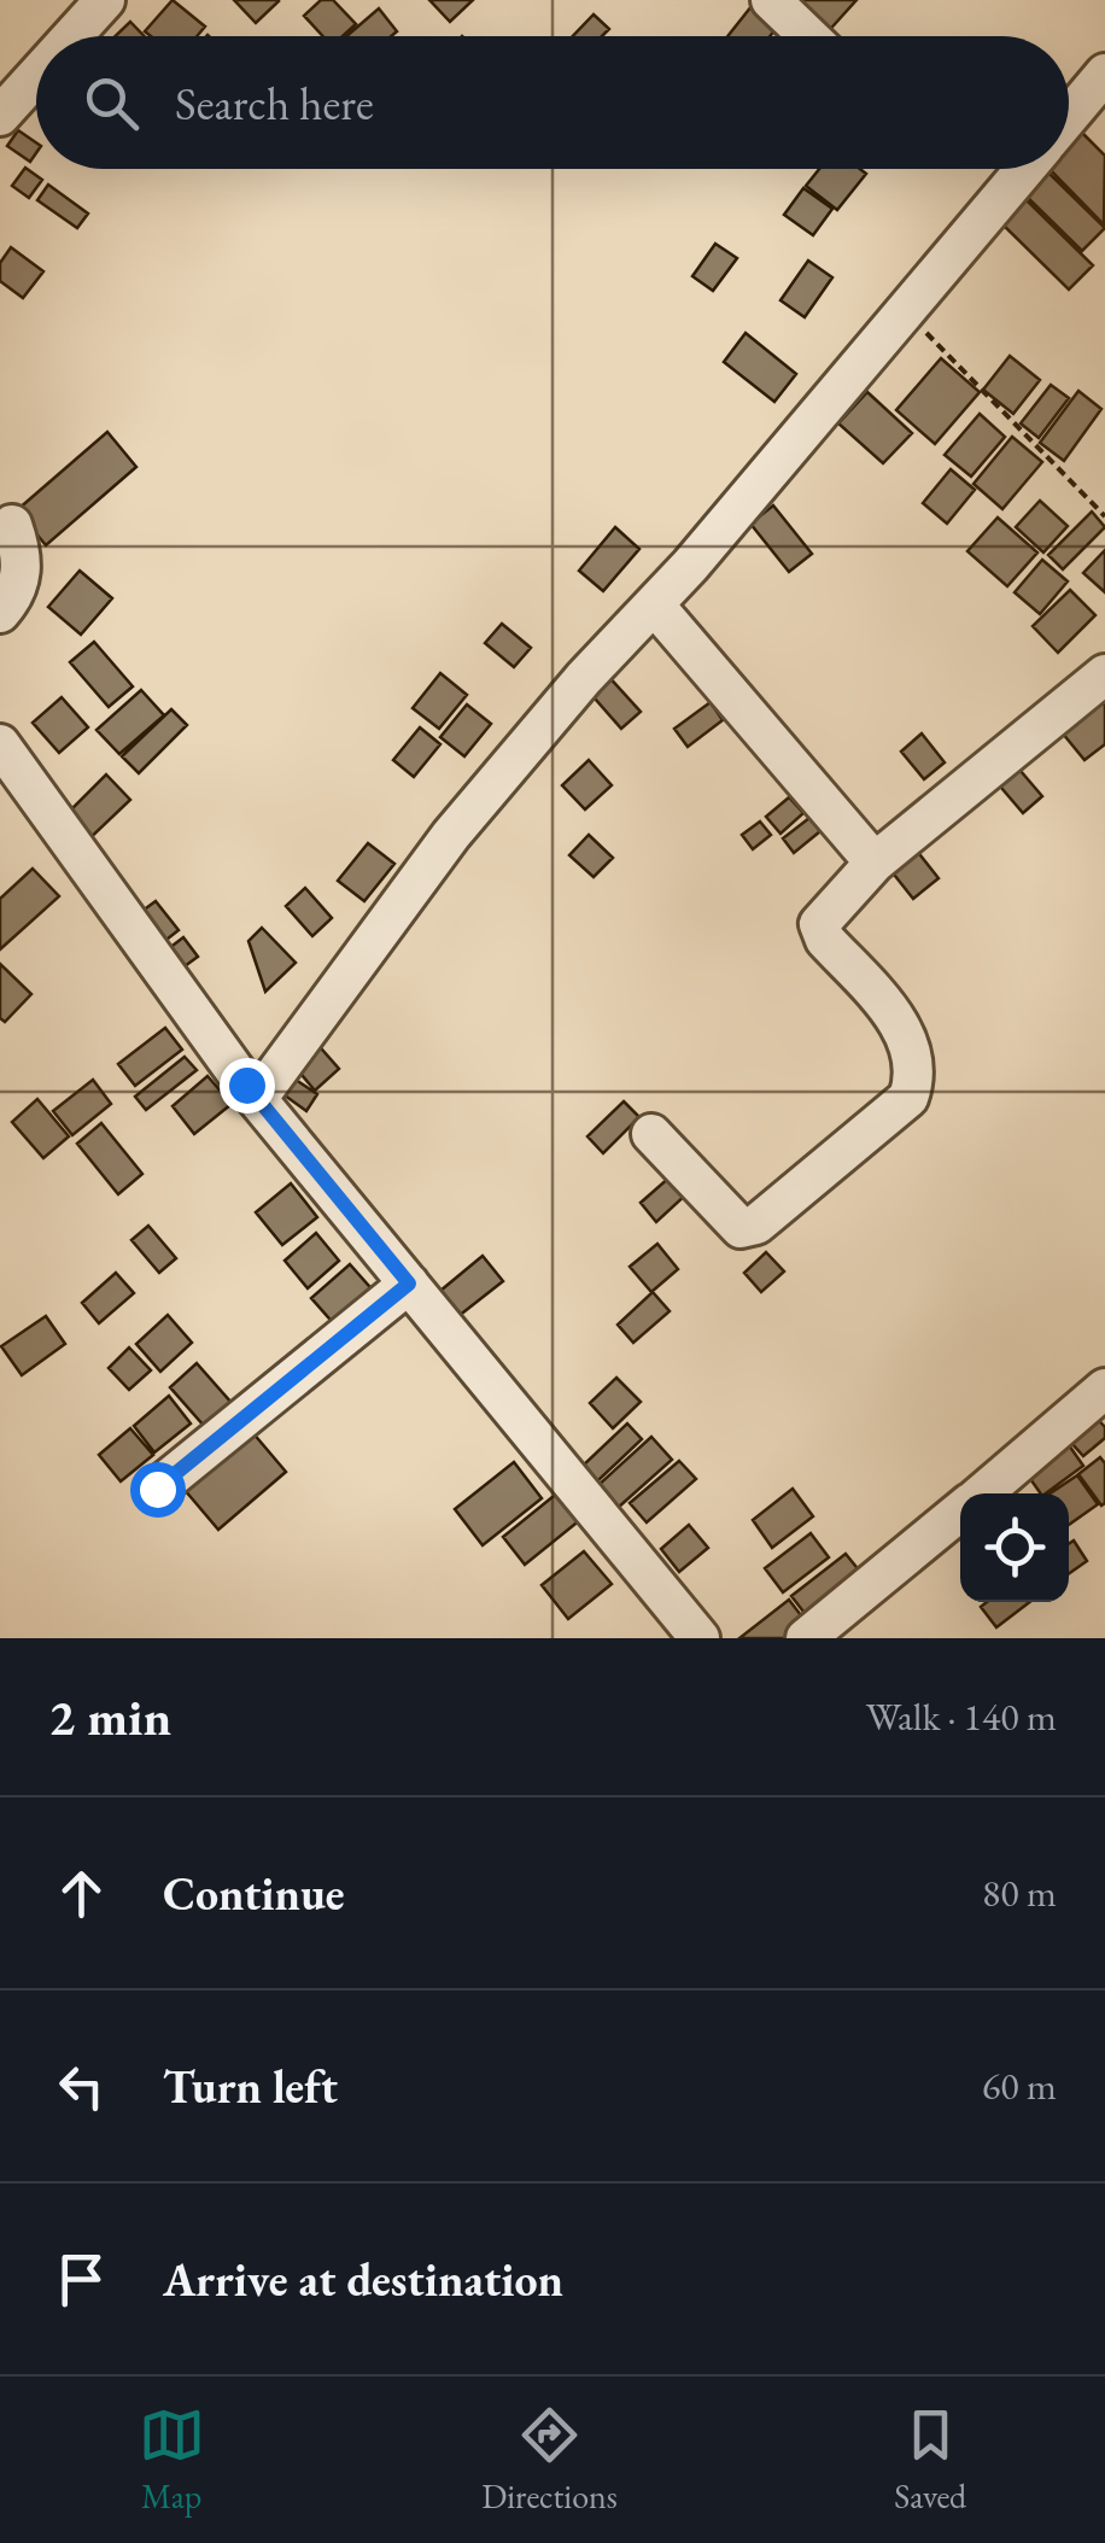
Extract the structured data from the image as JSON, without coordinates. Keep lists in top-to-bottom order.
{
  "page": {
    "search": "Search here",
    "heading": ["2 min", "Walk · 140 m"],
    "list": [
      ["Continue", "80 m"],
      ["Turn left", "60 m"],
      "Arrive at destination"
    ],
    "nav": ["Map", "Directions", "Saved"]
  }
}
